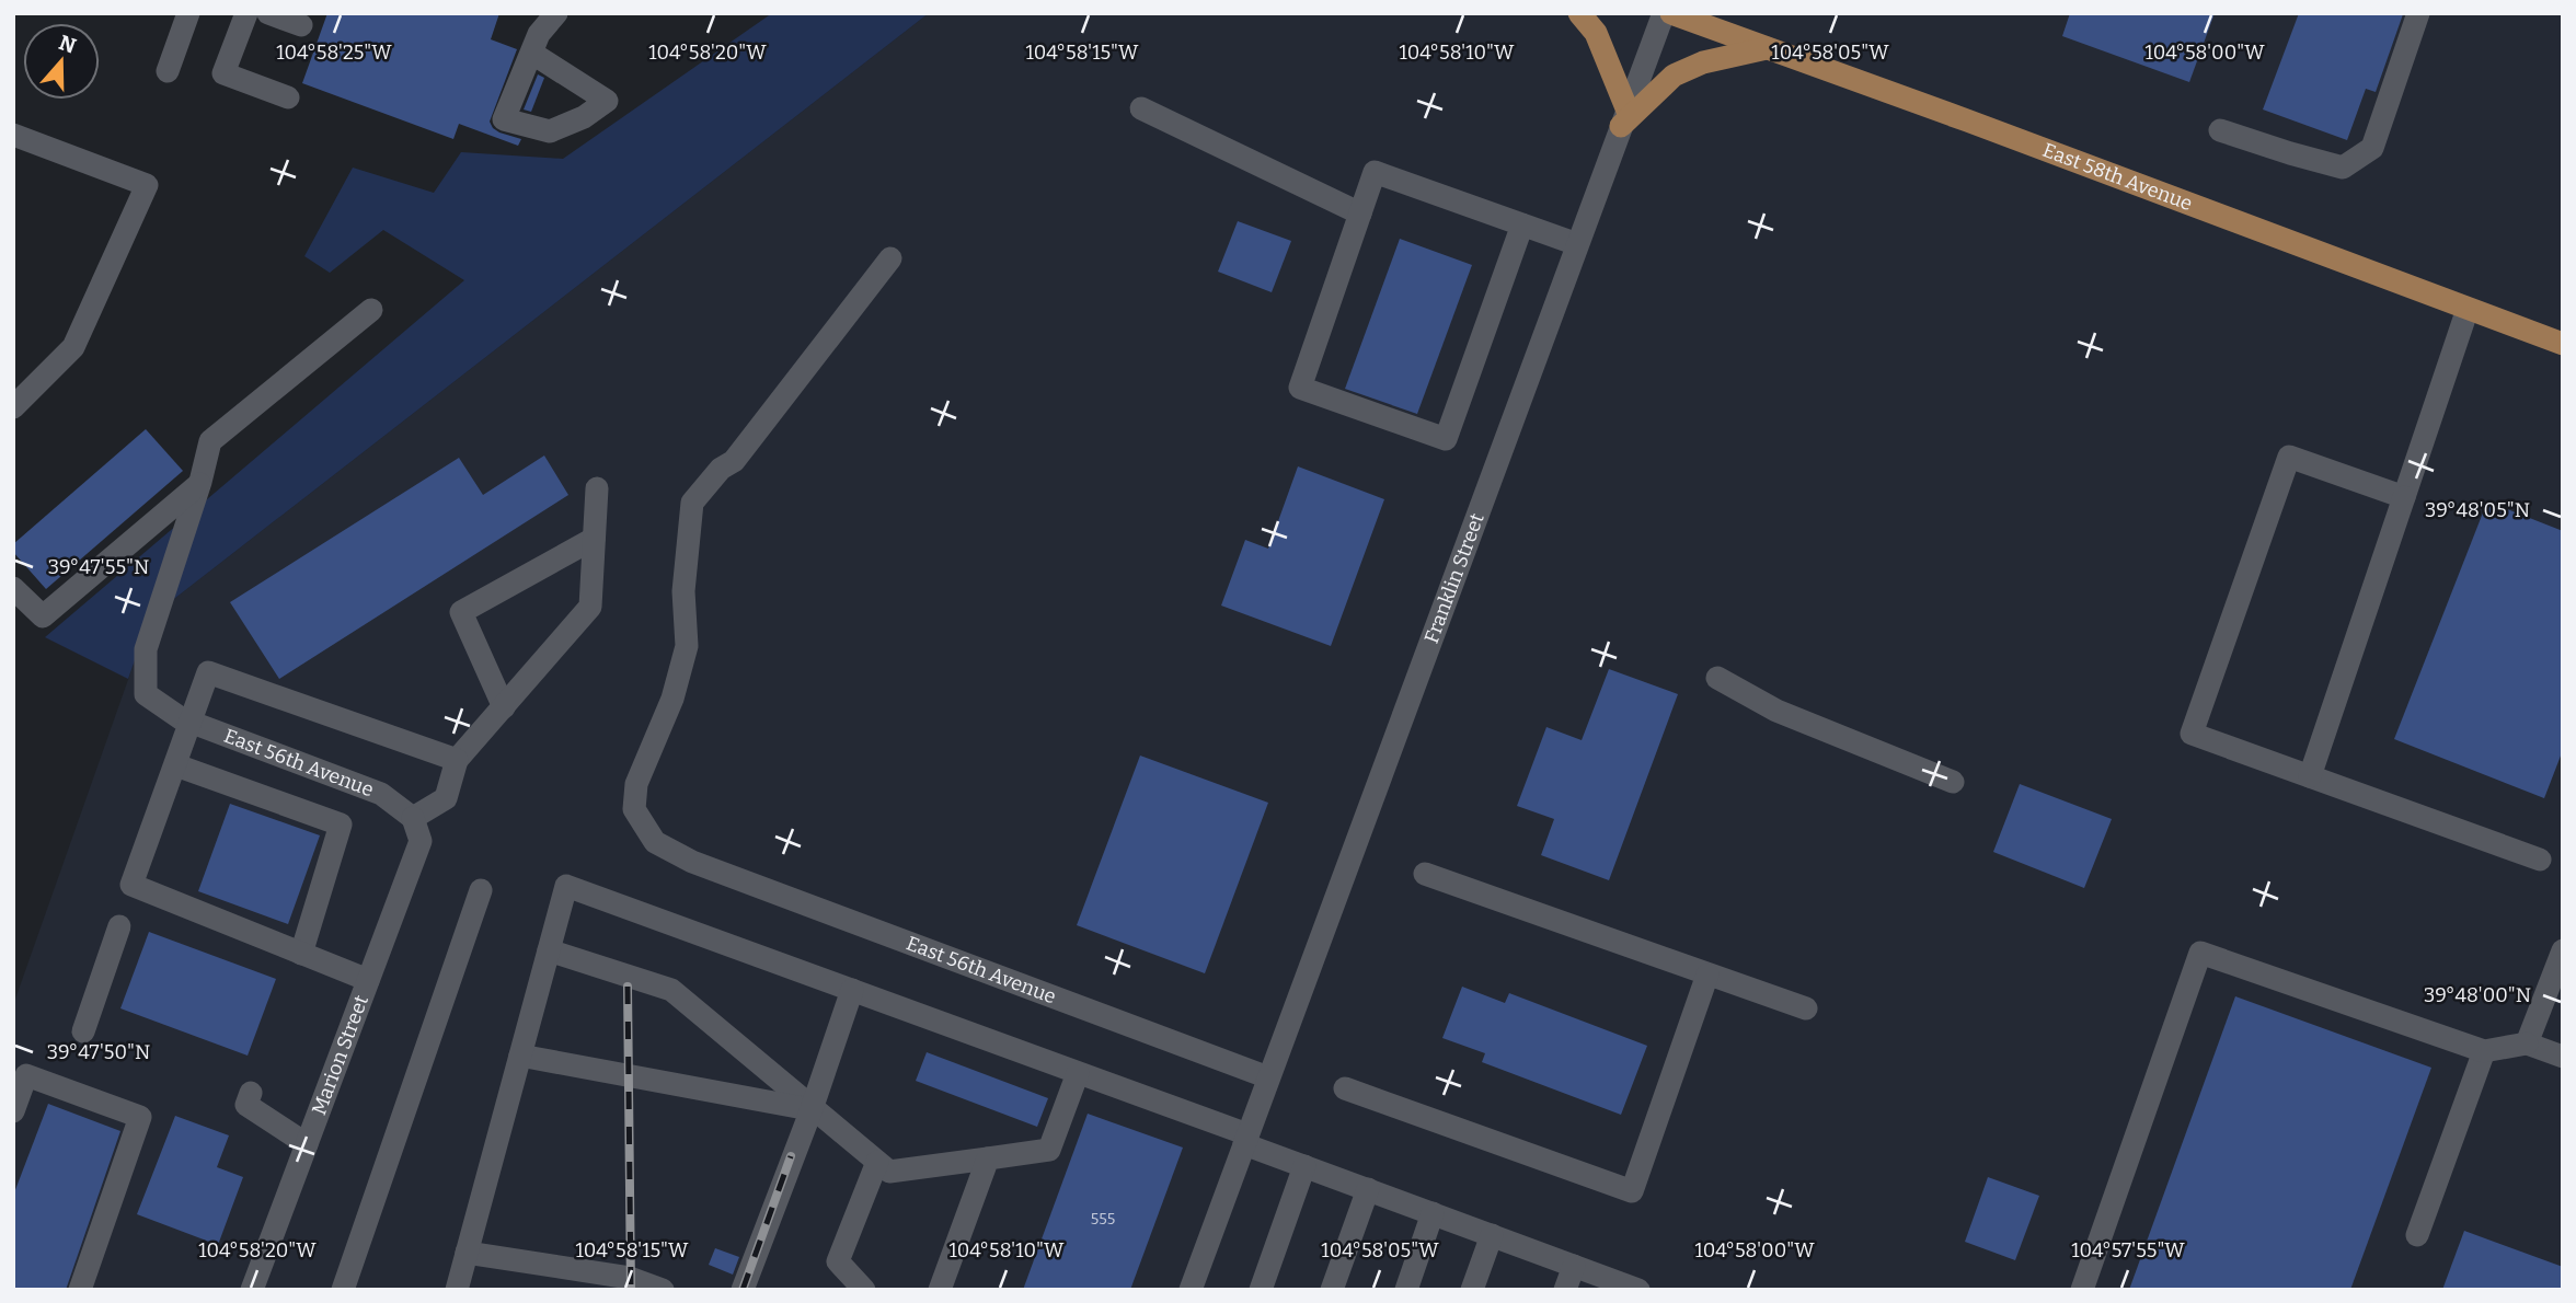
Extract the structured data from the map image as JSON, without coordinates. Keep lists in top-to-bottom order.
{
  "streets": {
    "main road": ["East 58th Avenue"],
    "street": ["Franklin Street", "East 56th Avenue", "Marion Street"]
  },
  "crossings": [
    ["Franklin Street", "East 56th Avenue"],
    ["East 56th Avenue", "Marion Street"]
  ],
  "house_numbers": ["555"],
  "north": "top",
  "coordinates": [
    "104°58'25\"W",
    "104°58'20\"W",
    "104°58'15\"W",
    "104°58'10\"W",
    "104°58'05\"W",
    "104°58'00\"W",
    "39°48'05\"N",
    "39°47'55\"N",
    "39°48'00\"N",
    "39°47'50\"N",
    "104°57'55\"W"
  ]
}
